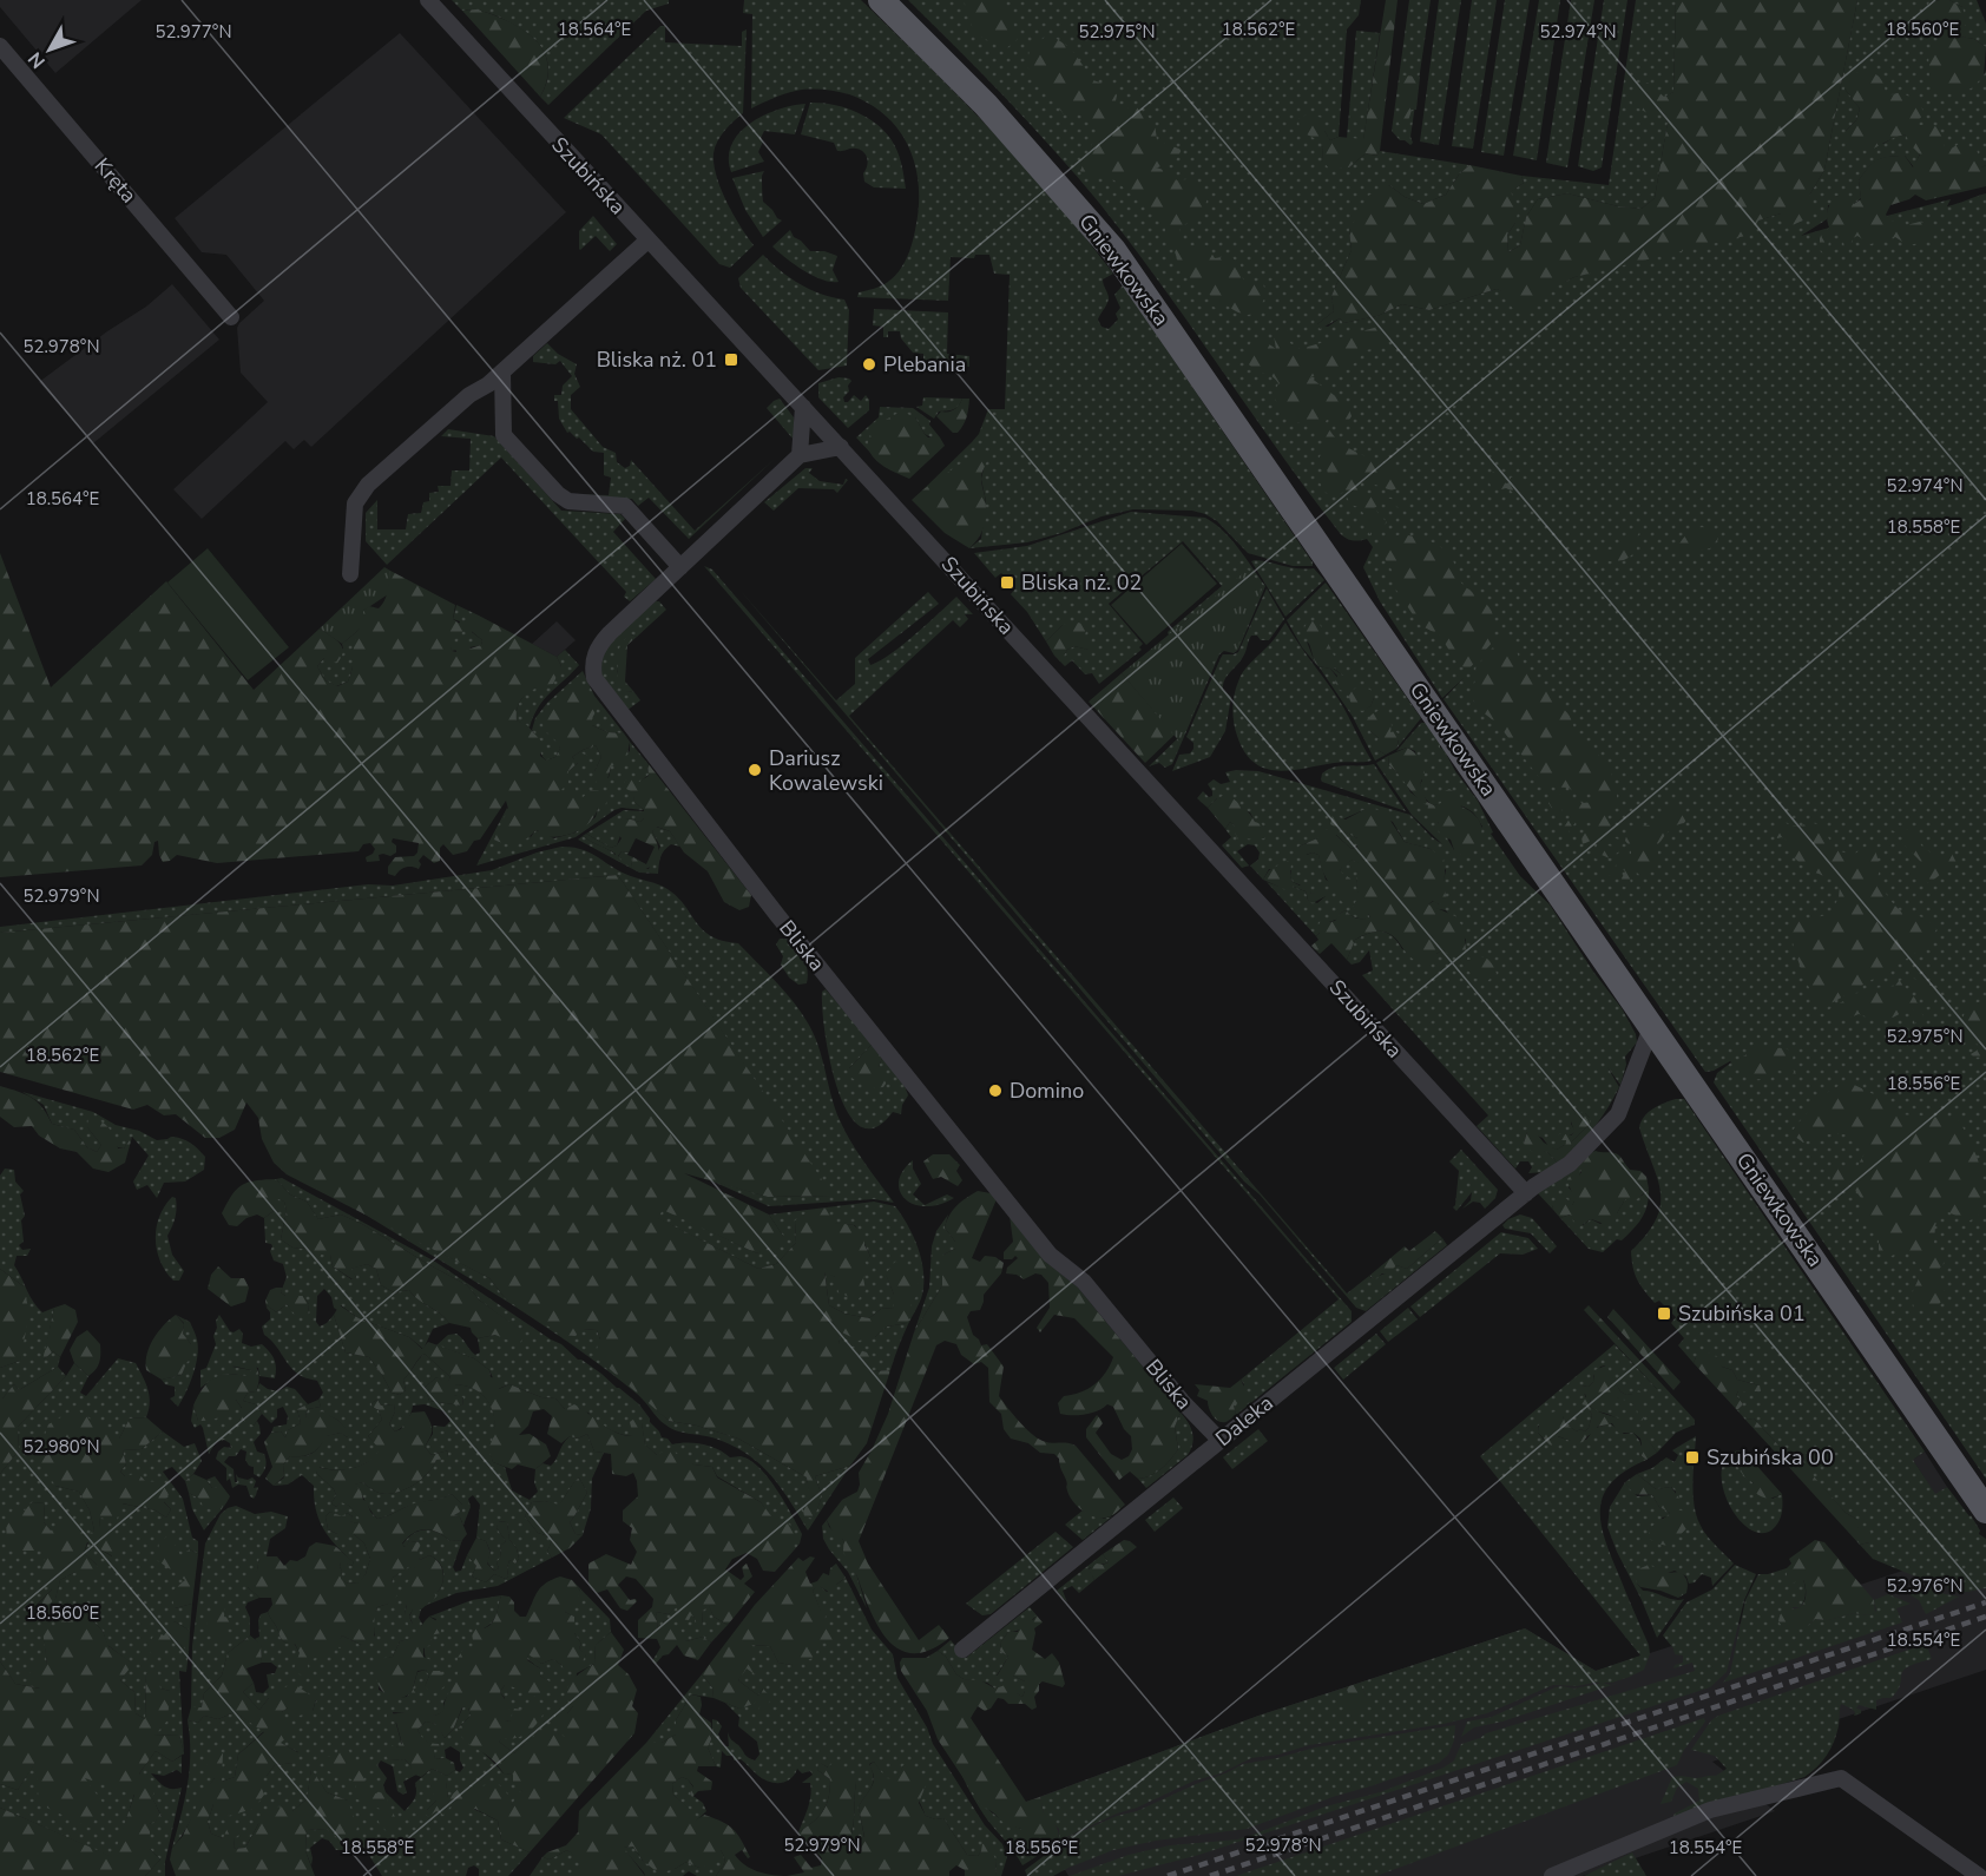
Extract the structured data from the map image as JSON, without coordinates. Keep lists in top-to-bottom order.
{
  "streets": {
    "main road": ["Gniewkowska"],
    "street": [
      "Szubińska",
      "Kręta",
      "Bliska",
      "Daleka"
    ]
  },
  "crossings": [
    ["Szubińska", "Daleka"],
    ["Gniewkowska", "Daleka"],
    ["Bliska", "Daleka"]
  ],
  "places": {
    "transit": [
      "Bliska nż. 01",
      "Bliska nż. 02",
      "Szubińska 01",
      "Szubińska 00"
    ],
    "other": ["Plebania", "Dariusz Kowalewski", "Domino"]
  },
  "north": "bottom left",
  "coordinates": [
    "18.564°E",
    "18.562°E",
    "18.560°E",
    "52.977°N",
    "52.975°N",
    "52.974°N",
    "52.978°N",
    "18.558°E",
    "52.979°N",
    "18.556°E",
    "52.980°N",
    "52.976°N",
    "18.554°E"
  ]
}
